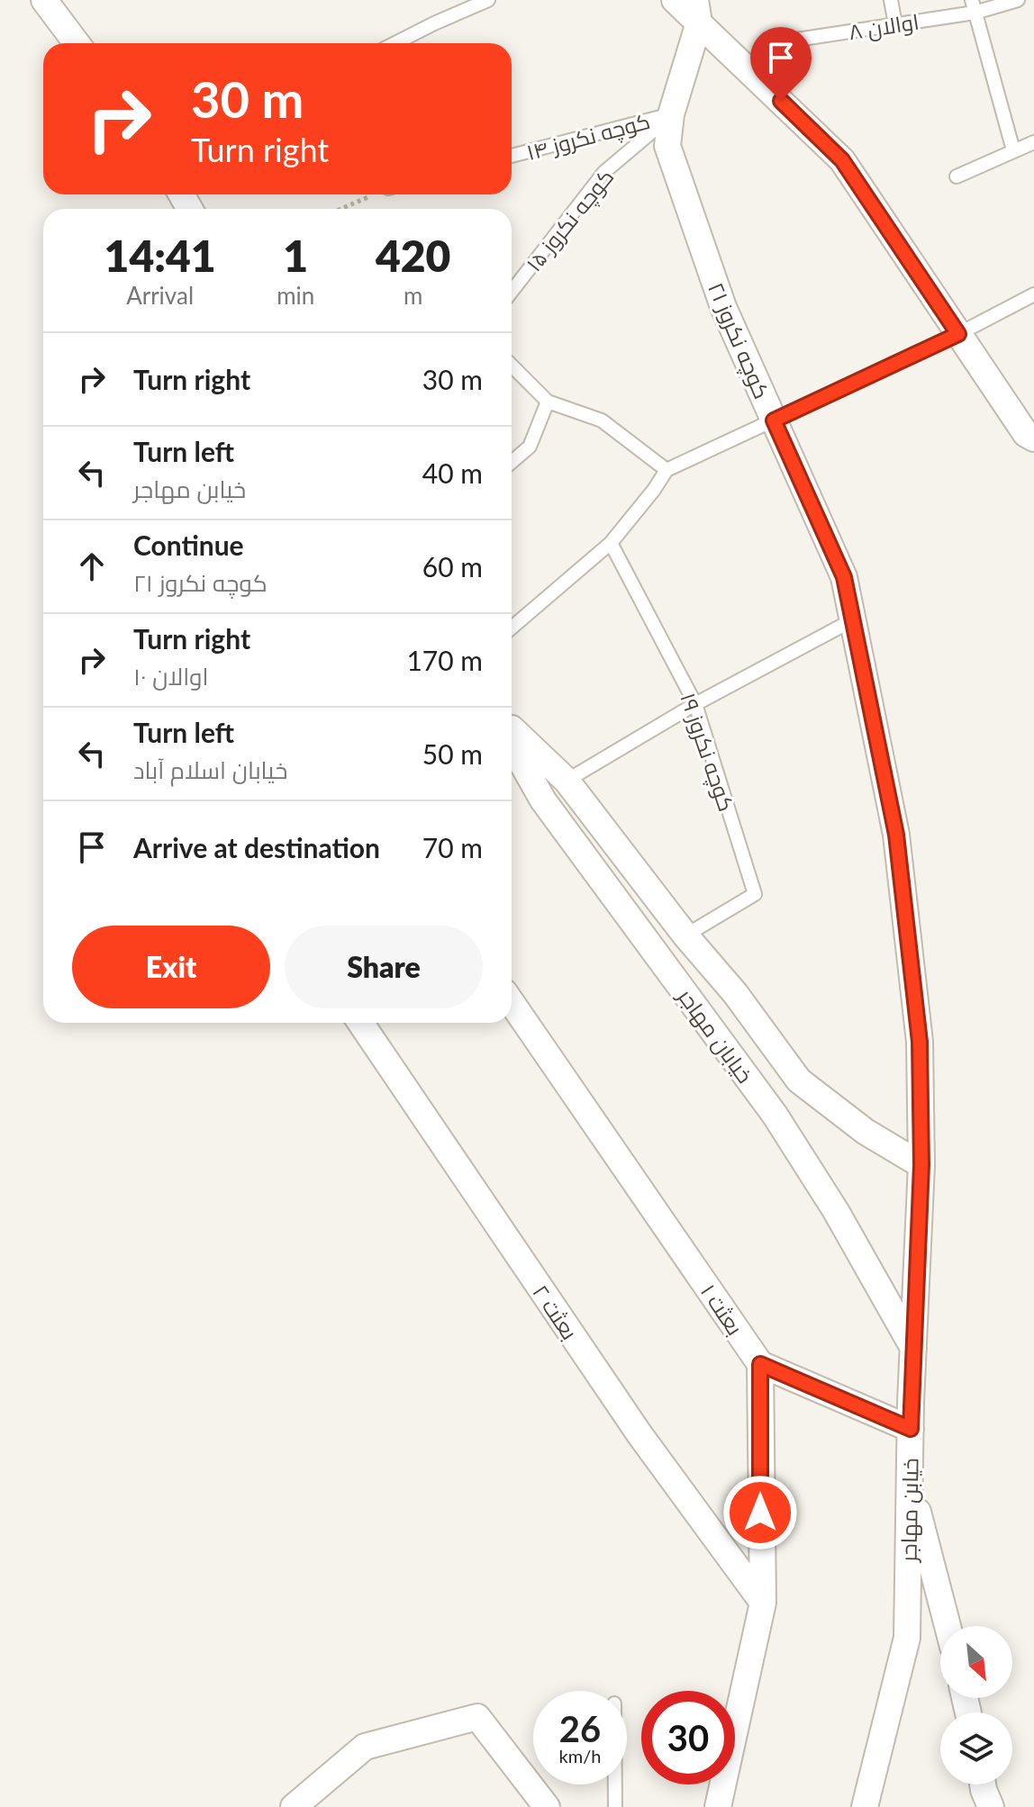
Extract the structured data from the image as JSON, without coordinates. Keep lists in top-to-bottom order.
{
  "streets": {
    "street": [
      "کوچه نکروز ۲۱",
      "خیابان مهاجر",
      "بعثت ۱",
      "بعثت ۲",
      "خیابن مهاجر"
    ],
    "lane": [
      "اوالان ۸",
      "کوچه نکروز ۱۴",
      "کوچه نکروز ۱۵",
      "کوچه نکروز ۱۹"
    ]
  },
  "crossings": [
    ["کوچه نکروز ۱۴", "کوچه نکروز ۱۵"],
    ["کوچه نکروز ۱۴", "کوچه نکروز ۲۱"],
    ["کوچه نکروز ۱۵", "کوچه نکروز ۲۱"],
    ["کوچه نکروز ۲۱", "خیابان مهاجر"],
    ["کوچه نکروز ۲۱", "خیابن مهاجر"],
    ["کوچه نکروز ۱۹", "خیابان مهاجر"],
    ["خیابان مهاجر", "خیابن مهاجر"]
  ],
  "north": "bottom right",
  "page": {
    "turn": ["30 m", "Turn right"],
    "eta": [
      "14:41",
      "Arrival",
      "1",
      "min",
      "420",
      "m"
    ],
    "list": [
      {
        "name": "Turn right",
        "value": "30 m"
      },
      {
        "name": "Turn left",
        "note": "خیابن مهاجر",
        "value": "40 m"
      },
      {
        "name": "Continue",
        "note": "کوچه نکروز ۲۱",
        "value": "60 m"
      },
      {
        "name": "Turn right",
        "note": "اوالان ۱۰",
        "value": "170 m"
      },
      {
        "name": "Turn left",
        "note": "خیابان اسلام آباد",
        "value": "50 m"
      },
      {
        "name": "Arrive at destination",
        "value": "70 m"
      }
    ],
    "buttons": ["Exit", "Share"],
    "speed": "26 km/h",
    "limit": "30"
  }
}
